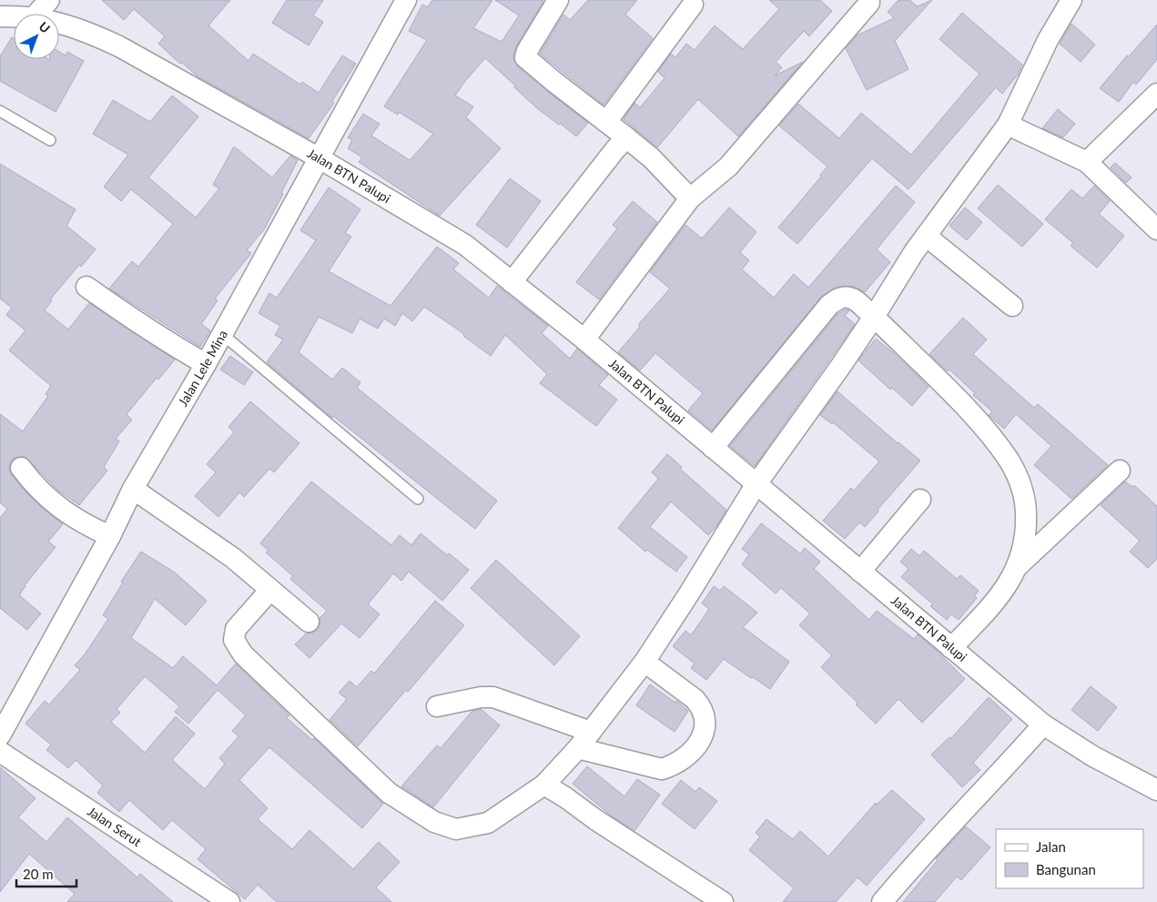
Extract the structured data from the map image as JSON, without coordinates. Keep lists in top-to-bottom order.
{
  "streets": {
    "street": ["Jalan BTN Palupi", "Jalan Lele Mina", "Jalan Serut"]
  },
  "crossings": [
    ["Jalan BTN Palupi", "Jalan Lele Mina"],
    ["Jalan Lele Mina", "Jalan Serut"]
  ],
  "legend": ["Jalan", "Bangunan"],
  "scale_bar": "20 m",
  "north": "top right"
}
